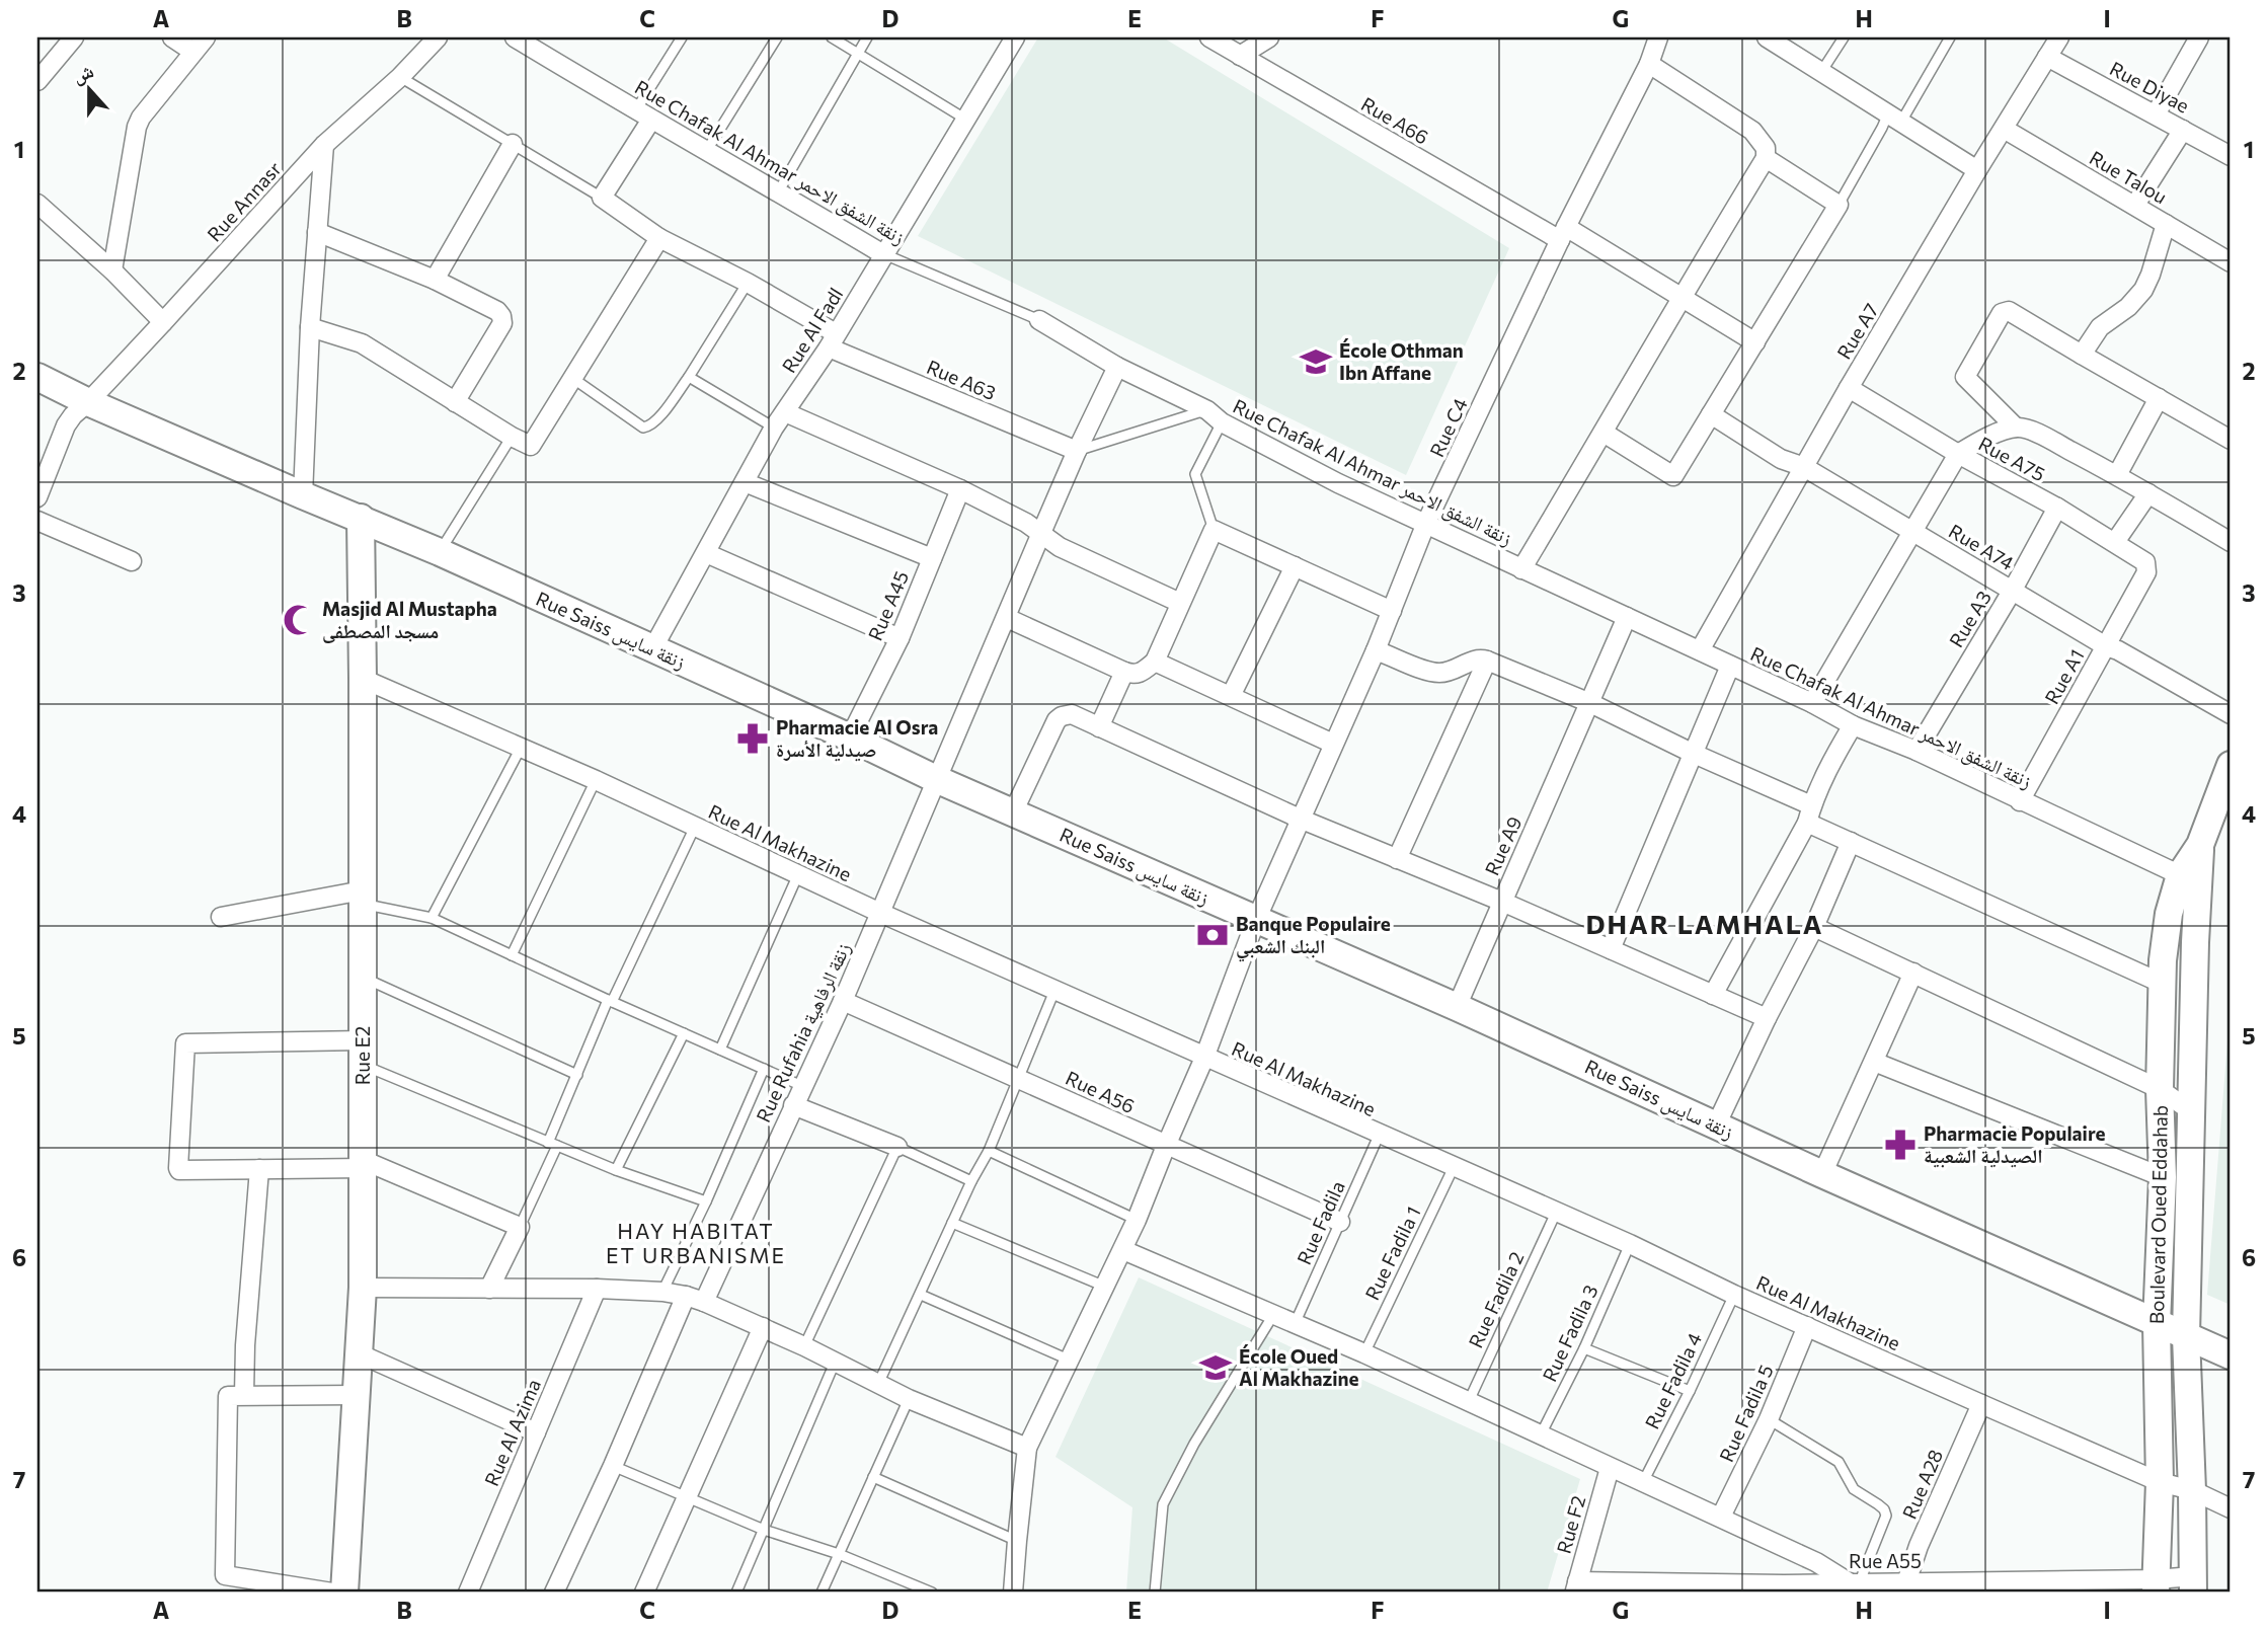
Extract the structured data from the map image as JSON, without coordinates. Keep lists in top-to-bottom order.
{
  "streets": {
    "street": [
      "Rue Diyae",
      "Rue A66",
      "Rue Chafak Al Ahmar زنقة الشفق الاحمر",
      "Rue Talou",
      "Rue Annasr",
      "Rue Al Fadl",
      "Rue A7",
      "Rue A63",
      "Rue C4",
      "Rue A75",
      "Rue A74",
      "Rue A45",
      "Rue A3",
      "Rue Saiss زنقة سايس",
      "Rue A1",
      "Rue Al Makhazine",
      "Rue A9",
      "Rue Rufahia زنقة الرفاهية",
      "Rue E2",
      "Rue A56",
      "Boulevard Oued Eddahab",
      "Rue Fadila 5",
      "Rue Al Azima",
      "Rue A28",
      "Rue F2",
      "Rue A55"
    ],
    "lane": [
      "Rue Fadila",
      "Rue Fadila 1",
      "Rue Fadila 2",
      "Rue Fadila 3",
      "Rue Fadila 4"
    ]
  },
  "crossings": [
    ["Rue Diyae", "Rue A7"],
    ["Rue A66", "Rue C4"],
    ["Rue Chafak Al Ahmar زنقة الشفق الاحمر", "Rue Al Fadl"],
    ["Rue Chafak Al Ahmar زنقة الشفق الاحمر", "Rue A7"],
    ["Rue Chafak Al Ahmar زنقة الشفق الاحمر", "Rue C4"],
    ["Rue Chafak Al Ahmar زنقة الشفق الاحمر", "Rue A3"],
    ["Rue Chafak Al Ahmar زنقة الشفق الاحمر", "Rue A1"],
    ["Rue Chafak Al Ahmar زنقة الشفق الاحمر", "Rue A9"],
    ["Rue Chafak Al Ahmar زنقة الشفق الاحمر", "Rue Rufahia زنقة الرفاهية"],
    ["Rue Chafak Al Ahmar زنقة الشفق الاحمر", "Boulevard Oued Eddahab"],
    ["Rue Talou", "Rue A7"],
    ["Rue Annasr", "Rue Saiss زنقة سايس"],
    ["Rue Al Fadl", "Rue A63"],
    ["Rue Al Fadl", "Rue Saiss زنقة سايس"],
    ["Rue A7", "Rue A75"],
    ["Rue A7", "Rue A74"],
    ["Rue A63", "Rue Rufahia زنقة الرفاهية"],
    ["Rue C4", "Rue Saiss زنقة سايس"],
    ["Rue C4", "Rue Al Makhazine"],
    ["Rue C4", "Rue A56"],
    ["Rue A75", "Rue A3"],
    ["Rue A75", "Rue A1"],
    ["Rue A74", "Rue A3"],
    ["Rue A74", "Rue A1"],
    ["Rue A45", "Rue Saiss زنقة سايس"],
    ["Rue Saiss زنقة سايس", "Rue A9"],
    ["Rue Saiss زنقة سايس", "Rue Rufahia زنقة الرفاهية"],
    ["Rue Saiss زنقة سايس", "Rue E2"],
    ["Rue Saiss زنقة سايس", "Boulevard Oued Eddahab"],
    ["Rue Al Makhazine", "Rue Rufahia زنقة الرفاهية"],
    ["Rue Al Makhazine", "Rue E2"],
    ["Rue Al Makhazine", "Boulevard Oued Eddahab"],
    ["Rue Al Makhazine", "Rue Fadila"],
    ["Rue Al Makhazine", "Rue Fadila 1"],
    ["Rue Al Makhazine", "Rue Fadila 2"],
    ["Rue Al Makhazine", "Rue Fadila 3"],
    ["Rue Al Makhazine", "Rue Fadila 4"],
    ["Rue Al Makhazine", "Rue Fadila 5"],
    ["Rue Al Makhazine", "Rue A28"],
    ["Rue Rufahia زنقة الرفاهية", "Rue A56"],
    ["Rue A56", "Rue Fadila"],
    ["Boulevard Oued Eddahab", "Rue A55"],
    ["Rue A28", "Rue A55"],
    ["Rue F2", "Rue A55"]
  ],
  "districts": ["DHAR LAMHALA", "HAY HABITAT ET URBANISME"],
  "places": {
    "school or university": ["École Othman Ibn Affane", "École Oued Al Makhazine"],
    "mosque": ["Masjid Al Mustapha مسجد المصطفى"],
    "pharmacy": ["Pharmacie Al Osra صيدلية الأسرة", "Pharmacie Populaire الصيدلية الشعبية"],
    "bank": ["Banque Populaire البنك الشعبي"]
  },
  "north": "top",
  "grid": {
    "columns": [
      "A",
      "B",
      "C",
      "D",
      "E",
      "F",
      "G",
      "H",
      "I"
    ],
    "rows": [
      "1",
      "2",
      "3",
      "4",
      "5",
      "6",
      "7"
    ]
  }
}
